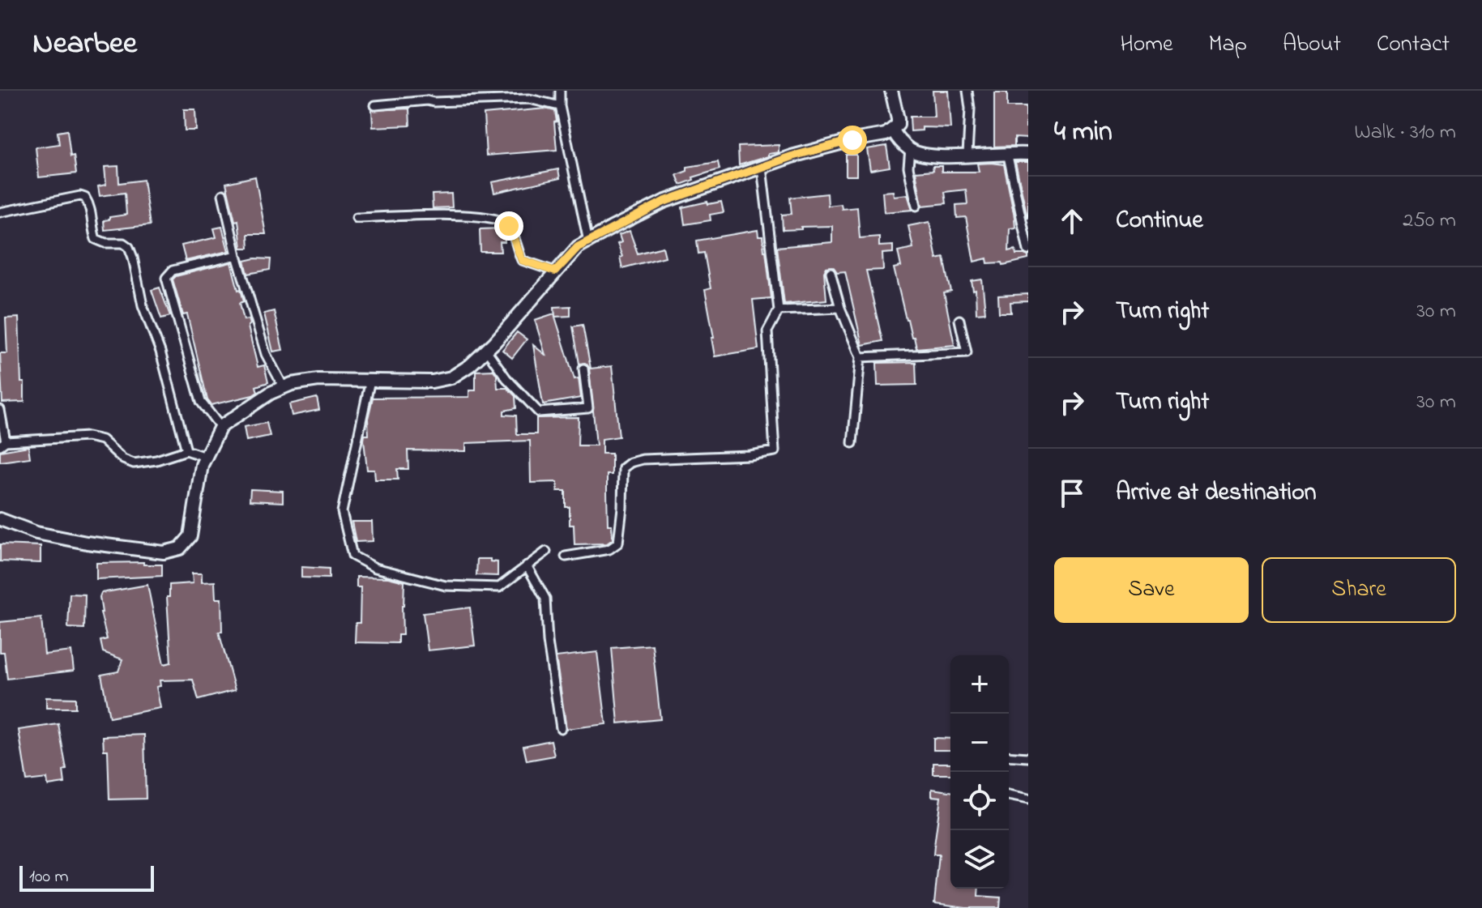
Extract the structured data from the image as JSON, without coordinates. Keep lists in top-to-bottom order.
{
  "scale_bar": "100 m",
  "page": {
    "header": "Nearbee",
    "nav": [
      "Home",
      "Map",
      "About",
      "Contact"
    ],
    "heading": ["4 min", "Walk · 310 m"],
    "list": [
      ["Continue", "250 m"],
      ["Turn right", "30 m"],
      ["Turn right", "30 m"],
      "Arrive at destination"
    ],
    "buttons": ["Save", "Share"],
    "map_buttons": ["+", "−"],
    "scale": "100 m"
  }
}
